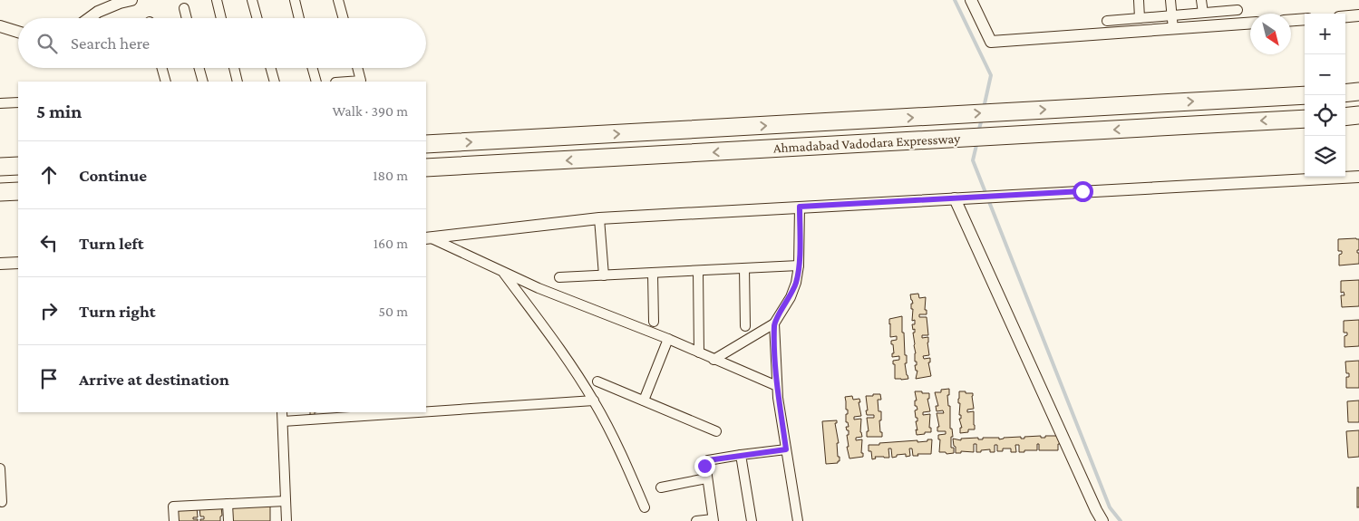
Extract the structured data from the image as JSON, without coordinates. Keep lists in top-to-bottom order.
{
  "streets": {
    "highway": ["Ahmadabad Vadodara Expressway"]
  },
  "north": "bottom right",
  "page": {
    "map_buttons": ["+", "−"],
    "search": "Search here",
    "heading": ["5 min", "Walk · 390 m"],
    "list": [
      ["Continue", "180 m"],
      ["Turn left", "160 m"],
      ["Turn right", "50 m"],
      "Arrive at destination"
    ]
  }
}
